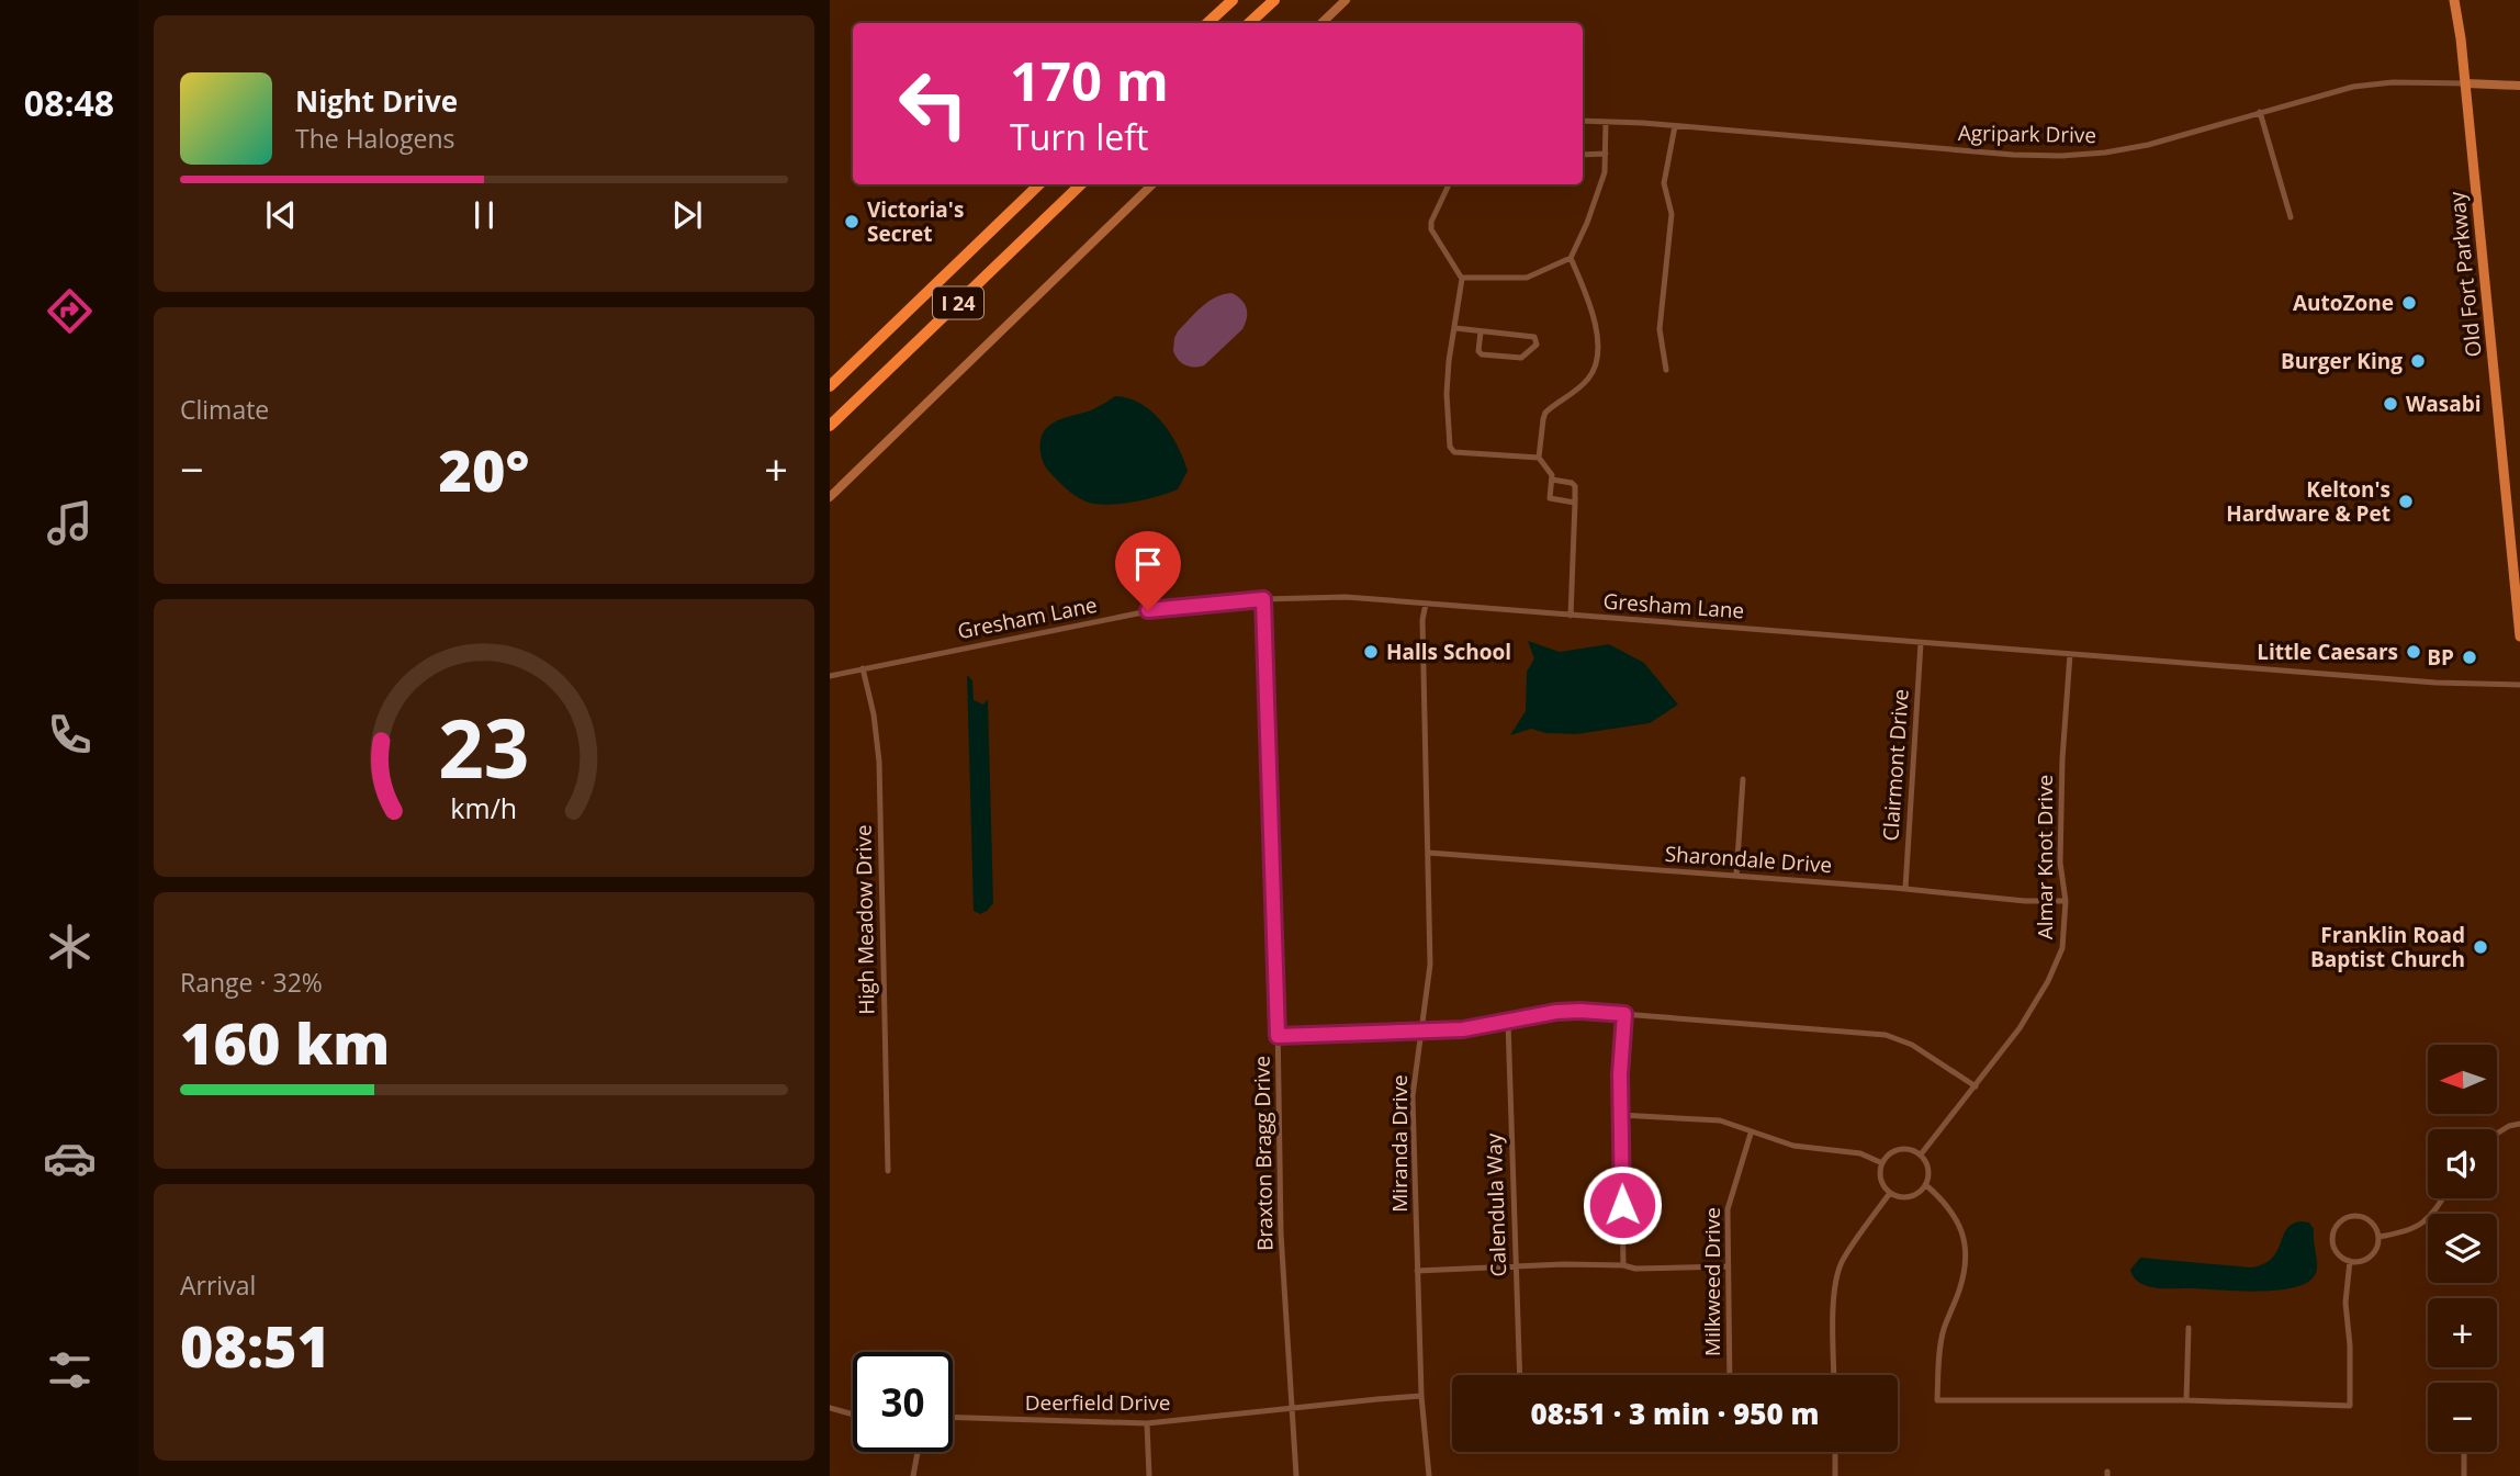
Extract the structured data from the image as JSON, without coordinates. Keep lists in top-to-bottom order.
{
  "streets": {
    "highway": ["I 24"],
    "main road": ["Old Fort Parkway"],
    "street": [
      "Agripark Drive",
      "Gresham Lane",
      "Clairmont Drive",
      "Almar Knot Drive",
      "Sharondale Drive",
      "High Meadow Drive",
      "Miranda Drive",
      "Braxton Bragg Drive",
      "Calendula Way",
      "Milkweed Drive",
      "Deerfield Drive"
    ]
  },
  "crossings": [
    ["Agripark Drive", "Old Fort Parkway"],
    ["Gresham Lane", "Clairmont Drive"],
    ["Gresham Lane", "Almar Knot Drive"],
    ["Gresham Lane", "High Meadow Drive"],
    ["Gresham Lane", "Miranda Drive"],
    ["Gresham Lane", "Braxton Bragg Drive"],
    ["Clairmont Drive", "Sharondale Drive"],
    ["Almar Knot Drive", "Sharondale Drive"],
    ["Sharondale Drive", "Miranda Drive"],
    ["Miranda Drive", "Deerfield Drive"],
    ["Braxton Bragg Drive", "Deerfield Drive"]
  ],
  "places": [
    "Victoria's Secret",
    "AutoZone",
    "Burger King",
    "Wasabi",
    "Kelton's Hardware & Pet",
    "Halls School",
    "Little Caesars",
    "BP",
    "Franklin Road Baptist Church"
  ],
  "north": "left",
  "page": {
    "tabs": "08:48",
    "turn": ["170 m", "Turn left"],
    "song": ["Night Drive", "The Halogens"],
    "tile": [
      "Climate",
      ["Range · 32%", "160 km"],
      ["Arrival", "08:51"]
    ],
    "heat": ["−", "20°", "+"],
    "map_buttons": ["+", "−"],
    "limit": "30",
    "trip": "08:51 · 3 min · 950 m",
    "gauge": ["23", "km/h"]
  }
}
